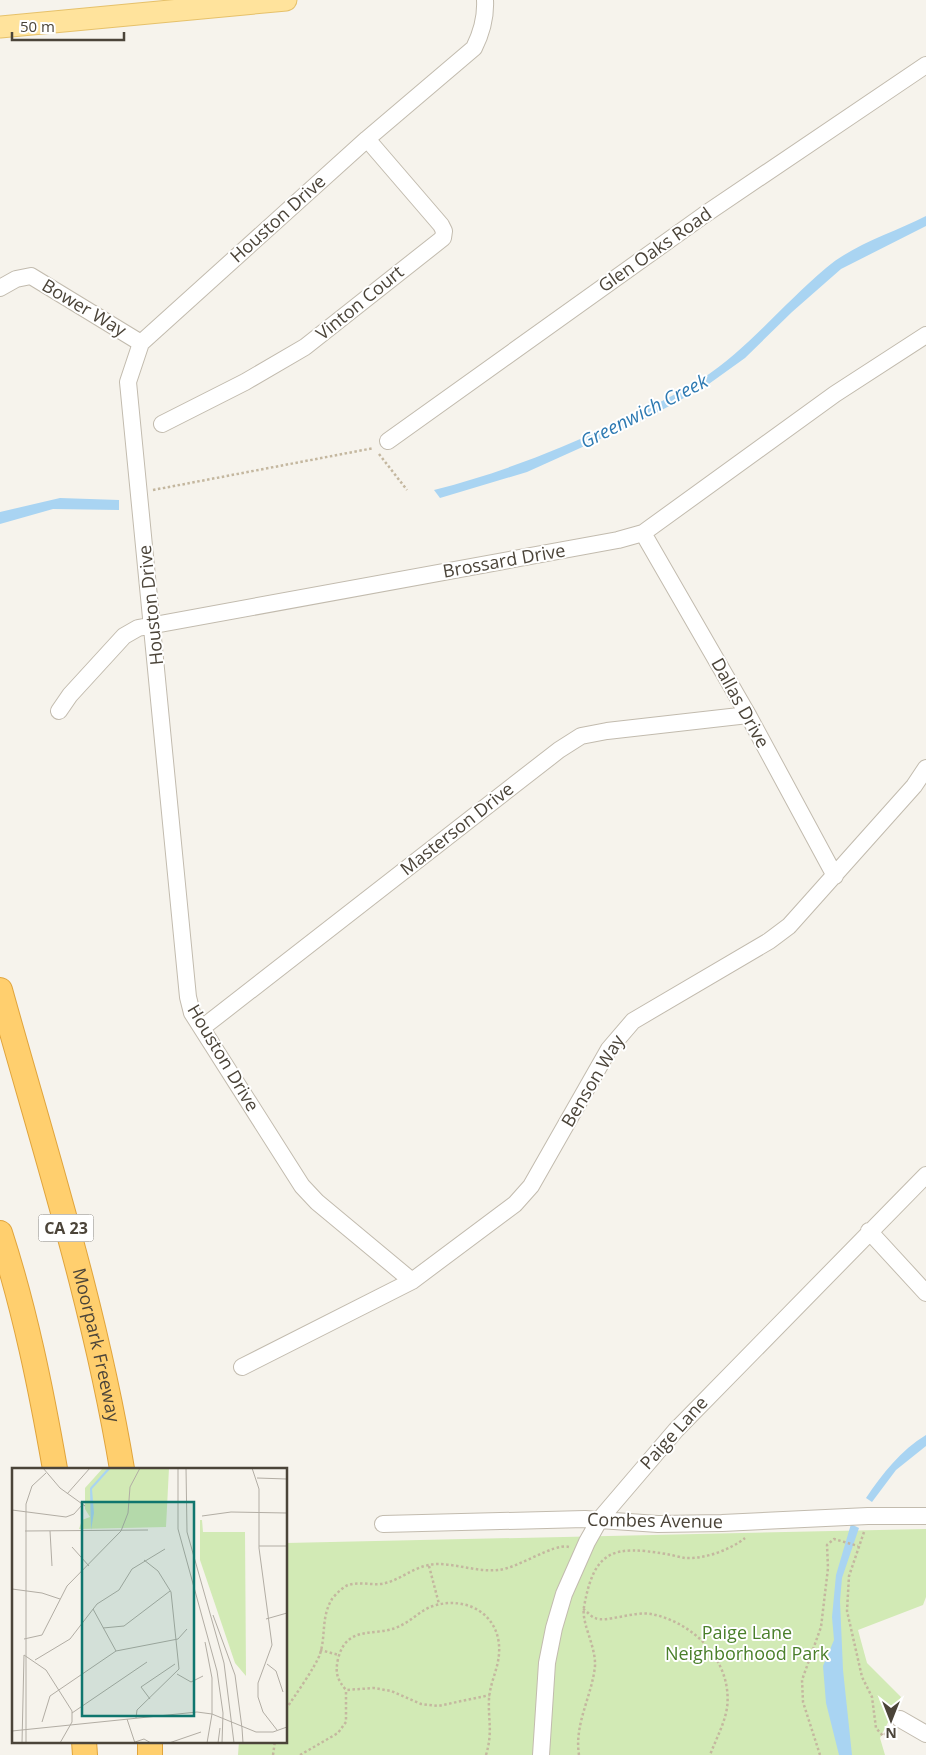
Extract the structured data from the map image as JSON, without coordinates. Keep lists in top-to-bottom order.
{
  "streets": {
    "highway": ["CA 23", "Moorpark Freeway"],
    "street": [
      "Houston Drive",
      "Glen Oaks Road",
      "Vinton Court",
      "Bower Way",
      "Brossard Drive",
      "Dallas Drive",
      "Masterson Drive",
      "Benson Way",
      "Paige Lane",
      "Combes Avenue"
    ]
  },
  "crossings": [
    ["Houston Drive", "Vinton Court"],
    ["Houston Drive", "Bower Way"],
    ["Houston Drive", "Brossard Drive"],
    ["Houston Drive", "Masterson Drive"],
    ["Houston Drive", "Benson Way"],
    ["Brossard Drive", "Dallas Drive"],
    ["Dallas Drive", "Masterson Drive"],
    ["Dallas Drive", "Benson Way"],
    ["Paige Lane", "Combes Avenue"]
  ],
  "water": ["Greenwich Creek"],
  "parks": ["Paige Lane Neighborhood Park"],
  "scale_bar": "50 m",
  "north": "bottom"
}
